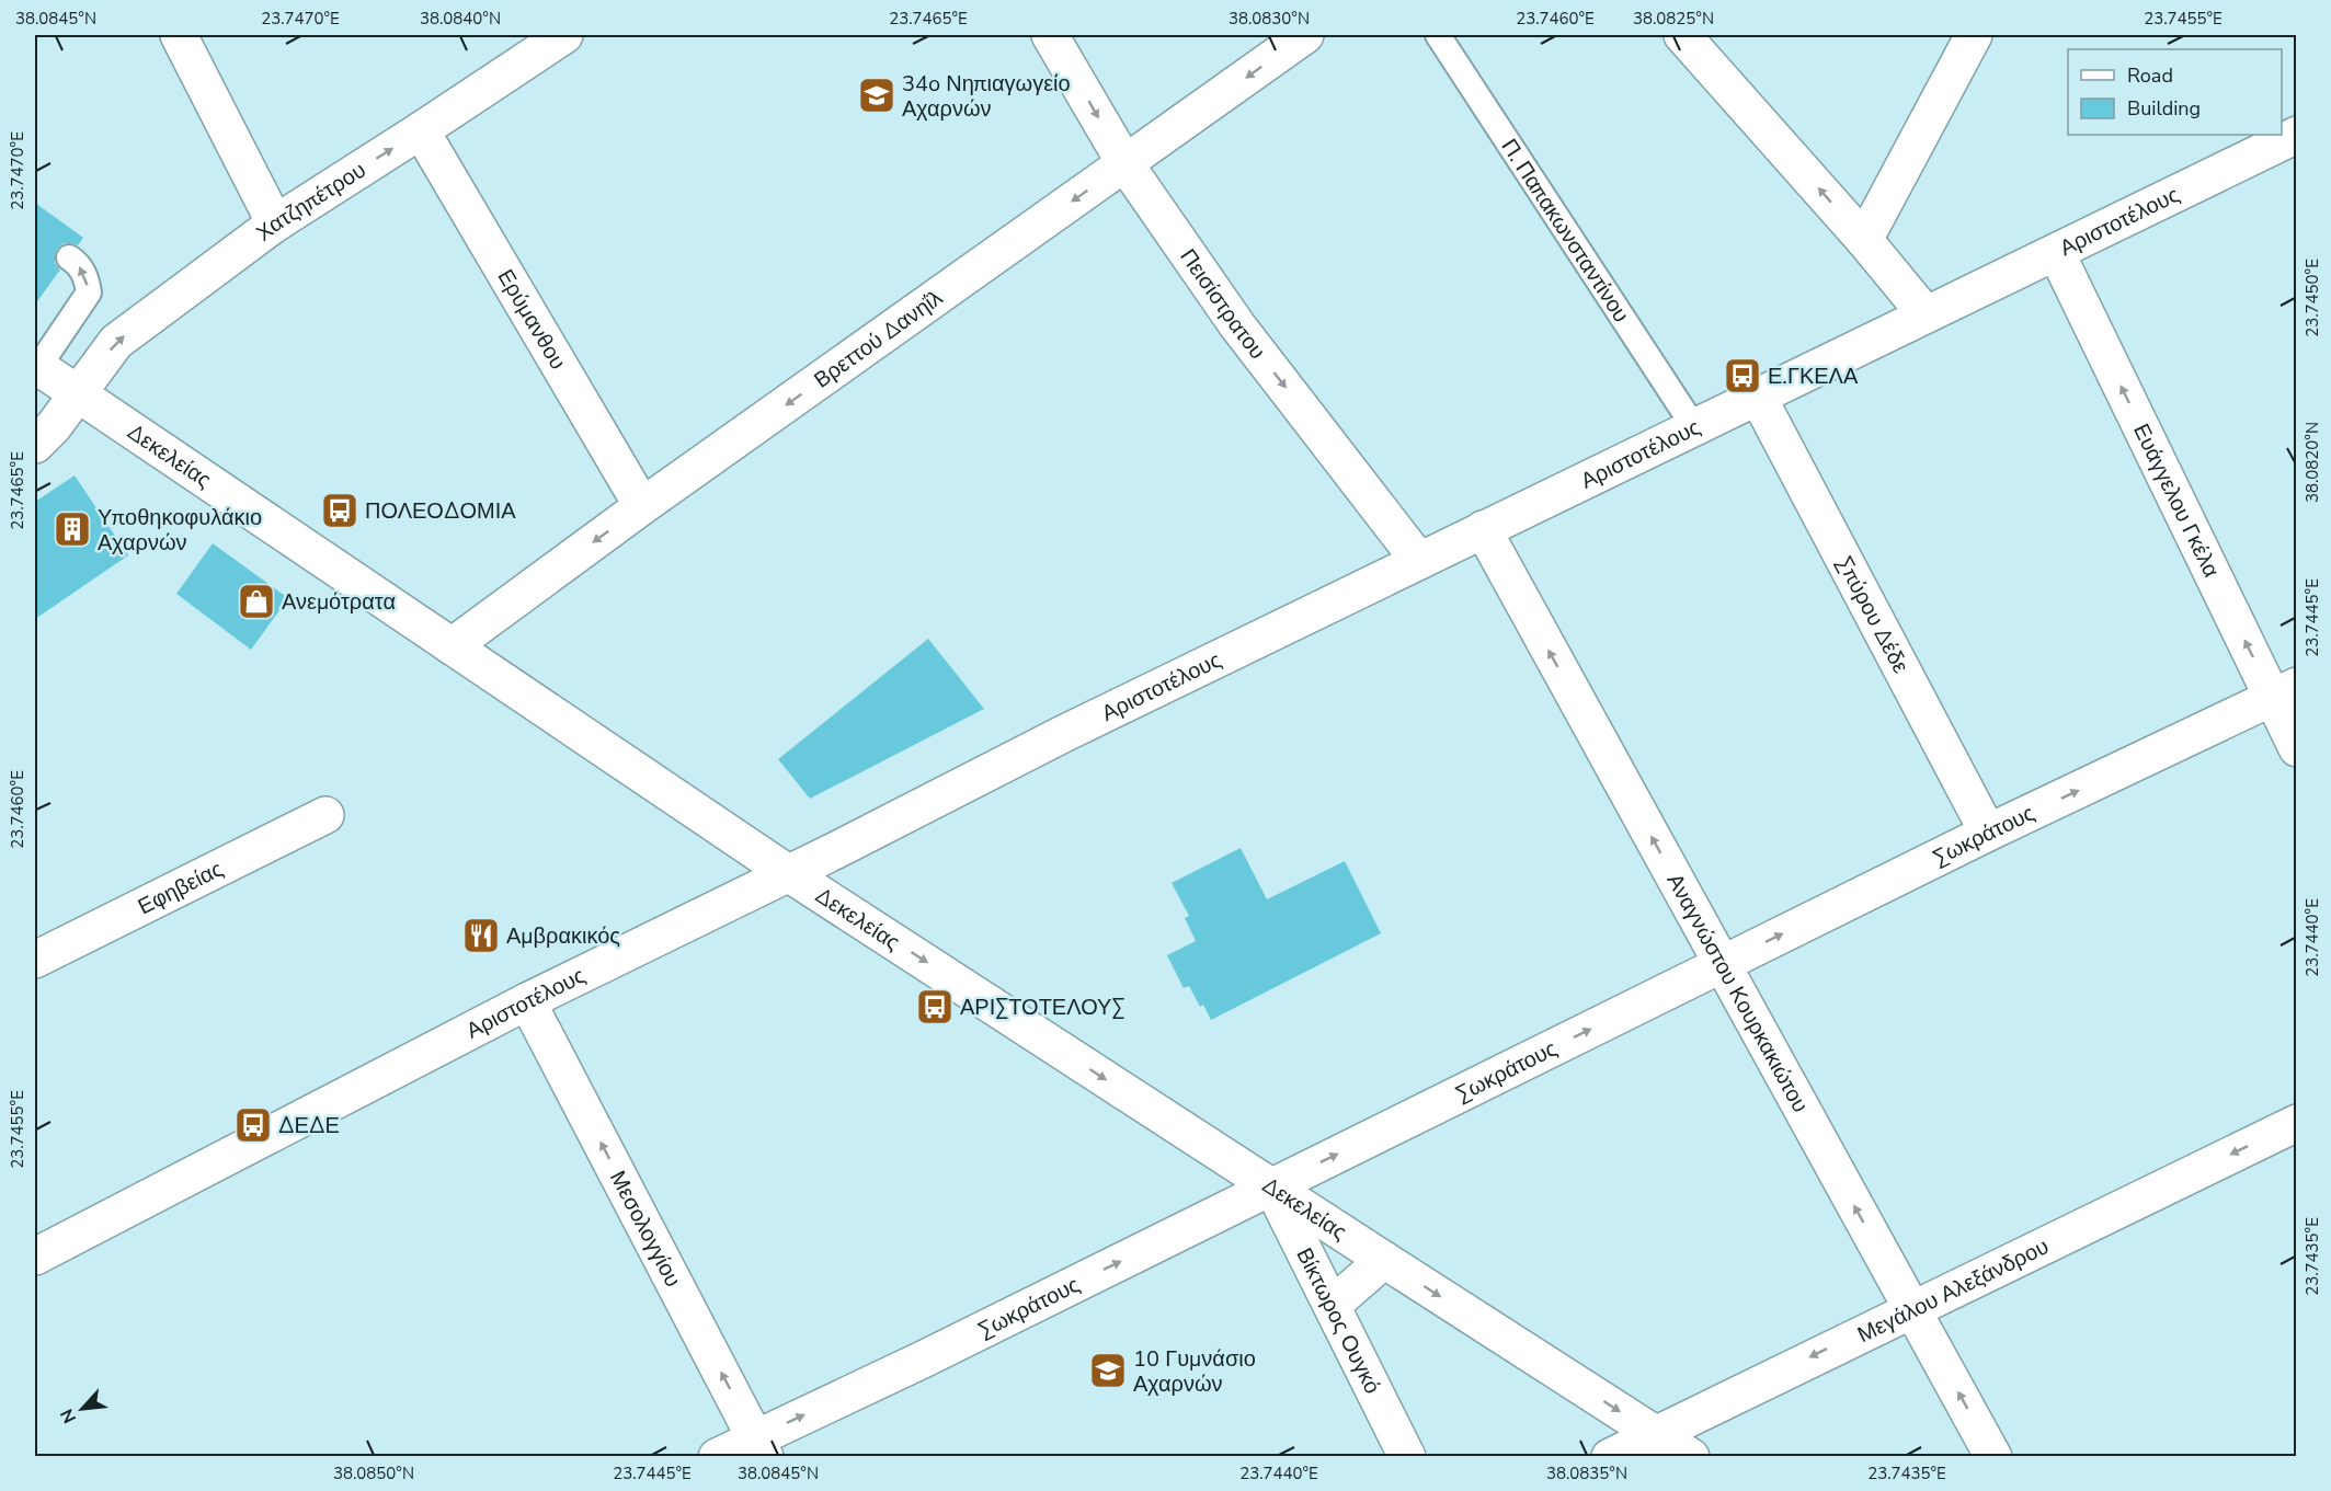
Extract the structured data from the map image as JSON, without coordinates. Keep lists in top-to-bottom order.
{
  "streets": {
    "street": [
      "Χατζηπέτρου",
      "Αριστοτέλους",
      "Πεισίστρατου",
      "Ερύμανθου",
      "Βρεττού Δανηΐλ",
      "Δεκελείας",
      "Ευάγγελου Γκέλα",
      "Σπύρου Δέδε",
      "Σωκράτους",
      "Εφηβείας",
      "Αναγνώστου Κουρκακιώτου",
      "Μεσολογγίου",
      "Μεγάλου Αλεξάνδρου",
      "Βίκτωρος Ουγκό"
    ],
    "lane": ["Π. Παπακωνσταντίνου"]
  },
  "crossings": [
    ["Χατζηπέτρου", "Ερύμανθου"],
    ["Χατζηπέτρου", "Δεκελείας"],
    ["Αριστοτέλους", "Π. Παπακωνσταντίνου"],
    ["Αριστοτέλους", "Πεισίστρατου"],
    ["Αριστοτέλους", "Δεκελείας"],
    ["Αριστοτέλους", "Ευάγγελου Γκέλα"],
    ["Αριστοτέλους", "Σπύρου Δέδε"],
    ["Αριστοτέλους", "Αναγνώστου Κουρκακιώτου"],
    ["Αριστοτέλους", "Μεσολογγίου"],
    ["Πεισίστρατου", "Βρεττού Δανηΐλ"],
    ["Ερύμανθου", "Βρεττού Δανηΐλ"],
    ["Βρεττού Δανηΐλ", "Δεκελείας"],
    ["Δεκελείας", "Σωκράτους"],
    ["Δεκελείας", "Μεγάλου Αλεξάνδρου"],
    ["Δεκελείας", "Βίκτωρος Ουγκό"],
    ["Ευάγγελου Γκέλα", "Σωκράτους"],
    ["Σπύρου Δέδε", "Σωκράτους"],
    ["Σωκράτους", "Αναγνώστου Κουρκακιώτου"],
    ["Σωκράτους", "Μεσολογγίου"],
    ["Σωκράτους", "Βίκτωρος Ουγκό"],
    ["Αναγνώστου Κουρκακιώτου", "Μεγάλου Αλεξάνδρου"]
  ],
  "one_way": [
    "Χατζηπέτρου",
    "Πεισίστρατου",
    "Βρεττού Δανηΐλ",
    "Δεκελείας",
    "Ευάγγελου Γκέλα",
    "Σωκράτους",
    "Αναγνώστου Κουρκακιώτου",
    "Μεσολογγίου",
    "Μεγάλου Αλεξάνδρου"
  ],
  "places": {
    "school or university": ["34o Νηπιαγωγείο Αχαρνών", "10 Γυμνάσιο Αχαρνών"],
    "bus stop": [
      "Ε.ΓΚΕΛΑ",
      "ΠΟΛΕΟΔΟΜΙΑ",
      "ΑΡΙΣΤΟΤΕΛΟΥΣ",
      "ΔΕΔΕ"
    ],
    "building": ["Υποθηκοφυλάκιο Αχαρνών"],
    "shop": ["Ανεμότρατα"],
    "restaurant": ["Αμβρακικός"]
  },
  "legend": ["Road", "Building"],
  "north": "bottom left",
  "coordinates": [
    "38.0845°N",
    "23.7470°E",
    "38.0840°N",
    "23.7465°E",
    "38.0830°N",
    "23.7460°E",
    "38.0825°N",
    "23.7455°E",
    "23.7450°E",
    "38.0820°N",
    "23.7445°E",
    "23.7440°E",
    "23.7435°E",
    "38.0850°N",
    "38.0835°N"
  ]
}
